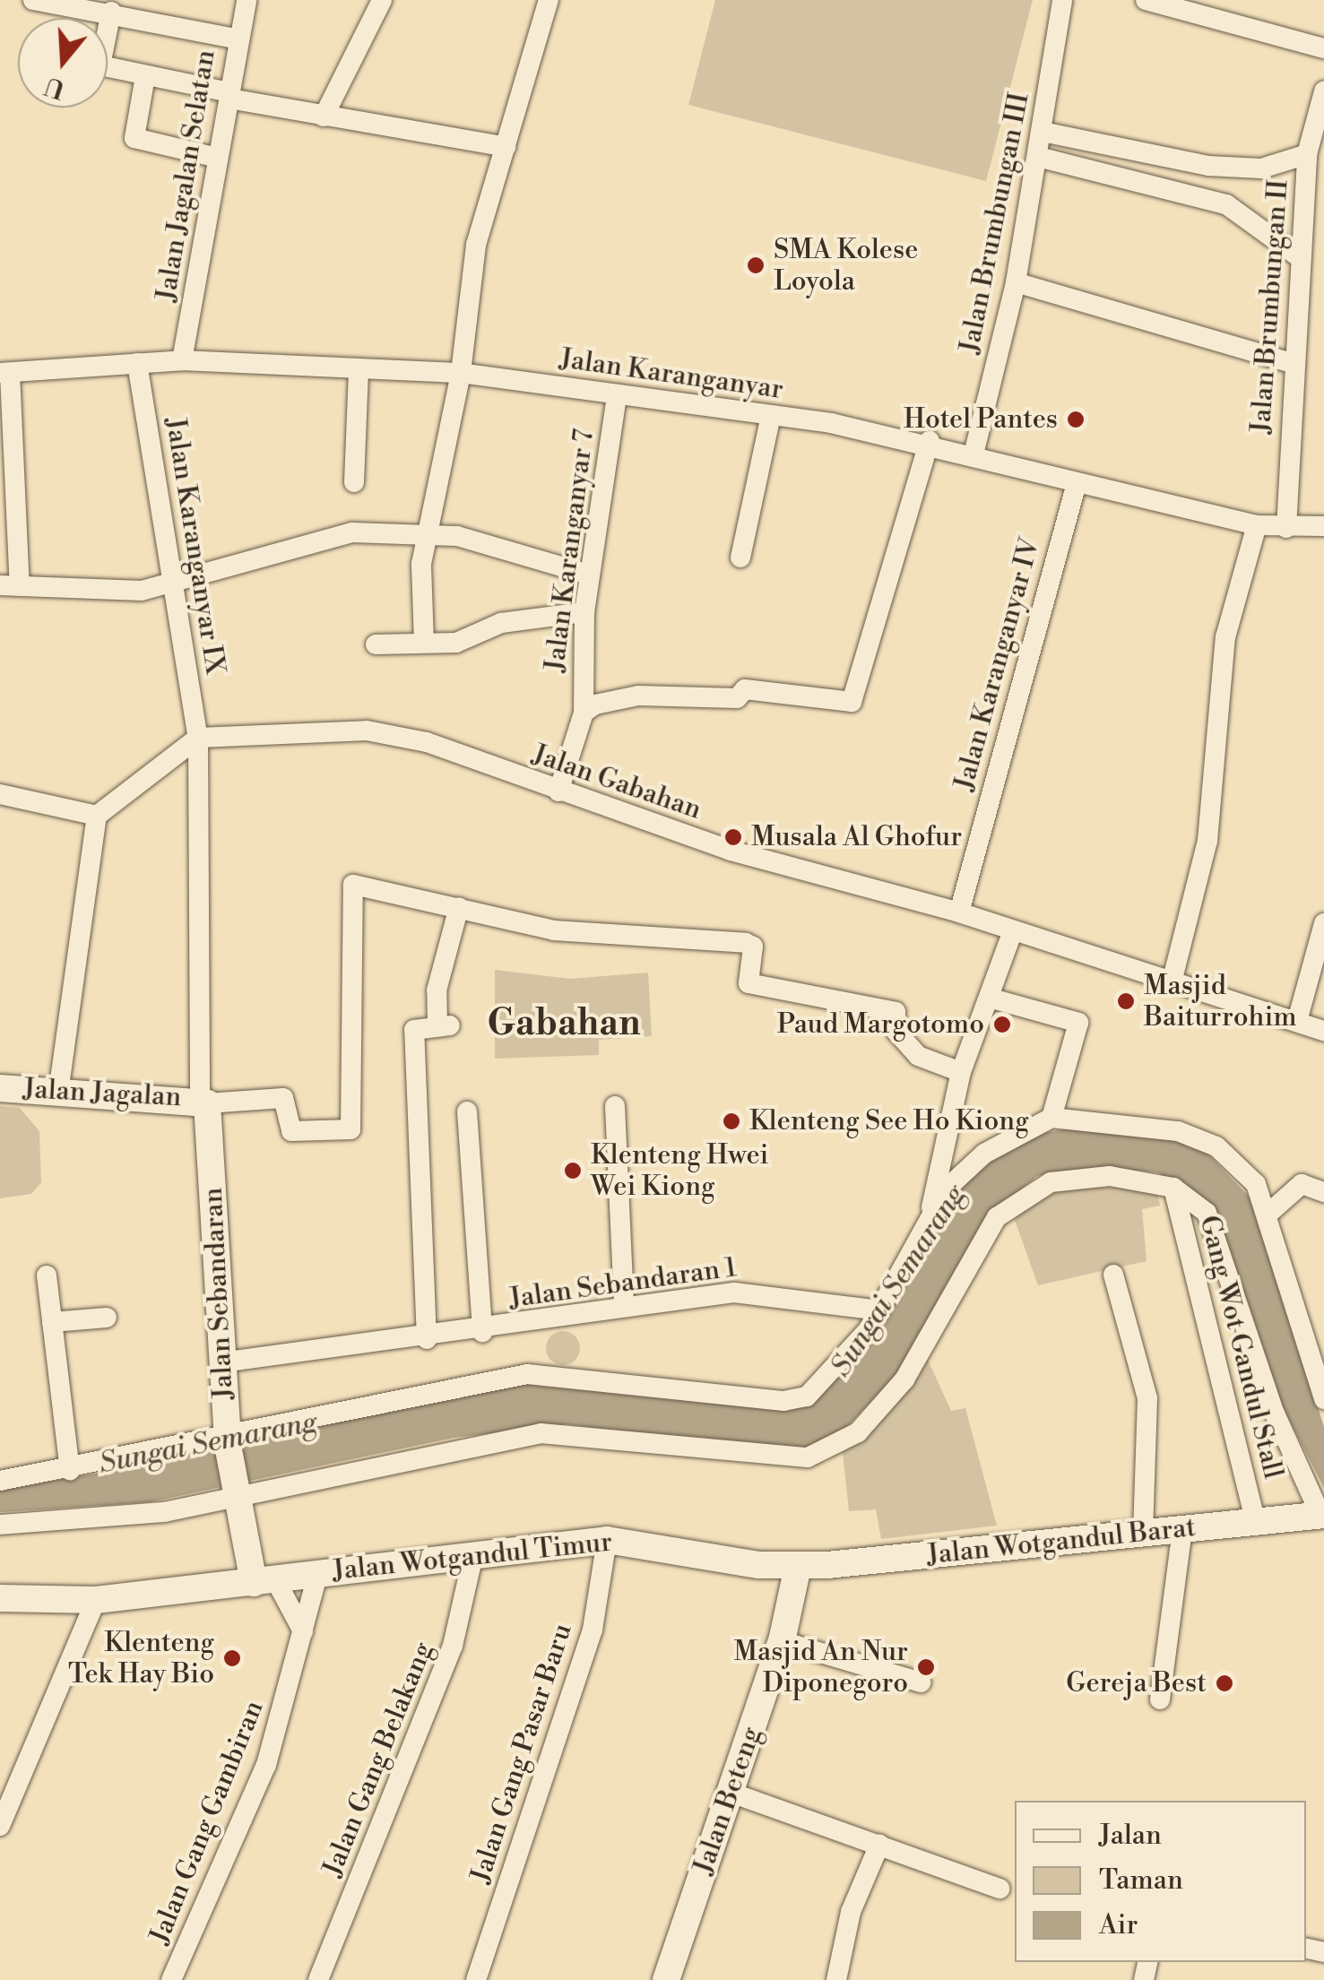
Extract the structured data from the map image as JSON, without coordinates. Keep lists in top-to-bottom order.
{
  "streets": {
    "street": [
      "Jalan Jagalan Selatan",
      "Jalan Brumbungan III",
      "Jalan Brumbungan II",
      "Jalan Karanganyar",
      "Jalan Karanganyar IX",
      "Jalan Karanganyar 7",
      "Jalan Karanganyar IV",
      "Jalan Gabahan",
      "Jalan Jagalan",
      "Jalan Sebandaran 1",
      "Jalan Sebandaran",
      "Gang Wot Gandul Stall",
      "Jalan Wotgandul Barat",
      "Jalan Wotgandul Timur",
      "Jalan Gang Pasar Baru",
      "Jalan Gang Belakang",
      "Jalan Beteng",
      "Jalan Gang Gambiran"
    ]
  },
  "crossings": [
    ["Jalan Jagalan Selatan", "Jalan Karanganyar"],
    ["Jalan Brumbungan III", "Jalan Karanganyar"],
    ["Jalan Brumbungan II", "Jalan Karanganyar"],
    ["Jalan Karanganyar", "Jalan Karanganyar IX"],
    ["Jalan Karanganyar", "Jalan Karanganyar 7"],
    ["Jalan Karanganyar", "Jalan Karanganyar IV"],
    ["Jalan Karanganyar IX", "Jalan Gabahan"],
    ["Jalan Karanganyar IX", "Jalan Sebandaran"],
    ["Jalan Karanganyar 7", "Jalan Gabahan"],
    ["Jalan Karanganyar IV", "Jalan Gabahan"],
    ["Jalan Gabahan", "Jalan Sebandaran"],
    ["Jalan Jagalan", "Jalan Sebandaran"],
    ["Jalan Sebandaran 1", "Jalan Sebandaran"],
    ["Jalan Sebandaran", "Jalan Wotgandul Timur"],
    ["Gang Wot Gandul Stall", "Jalan Wotgandul Barat"],
    ["Jalan Wotgandul Barat", "Jalan Wotgandul Timur"],
    ["Jalan Wotgandul Barat", "Jalan Beteng"],
    ["Jalan Wotgandul Timur", "Jalan Gang Pasar Baru"],
    ["Jalan Wotgandul Timur", "Jalan Gang Belakang"],
    ["Jalan Wotgandul Timur", "Jalan Beteng"],
    ["Jalan Wotgandul Timur", "Jalan Gang Gambiran"]
  ],
  "districts": ["Gabahan"],
  "water": ["Sungai Semarang"],
  "places": [
    "SMA Kolese Loyola",
    "Hotel Pantes",
    "Musala Al Ghofur",
    "Masjid Baiturrohim",
    "Paud Margotomo",
    "Klenteng See Ho Kiong",
    "Klenteng Hwei Wei Kiong",
    "Klenteng Tek Hay Bio",
    "Masjid An Nur Diponegoro",
    "Gereja Best"
  ],
  "legend": ["Jalan", "Taman", "Air"],
  "north": "bottom"
}
